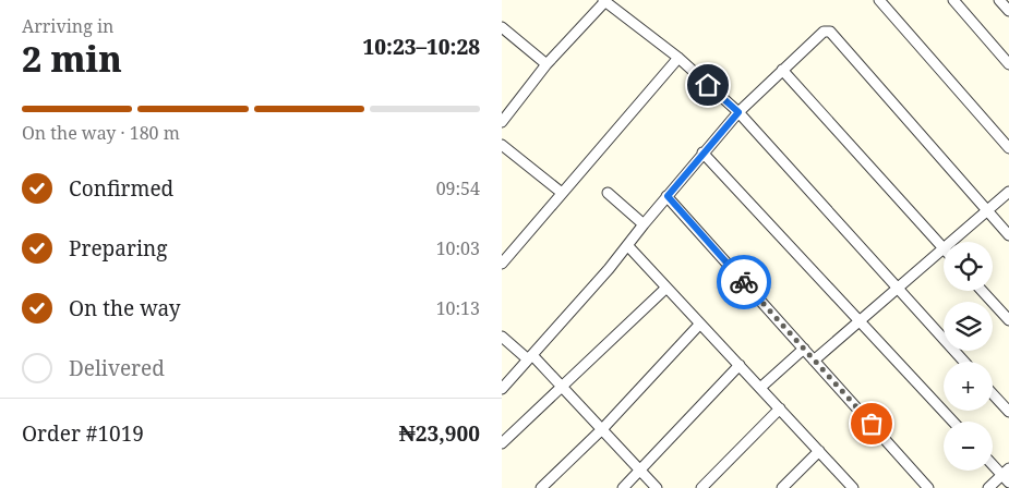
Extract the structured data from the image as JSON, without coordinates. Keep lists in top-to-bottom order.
{
  "page": {
    "heading": ["2 min", "Arriving in", "10:23–10:28"],
    "panel": ["Order #1019", "₦23,900"],
    "bar": "On the way · 180 m",
    "list": [
      ["Confirmed", "09:54"],
      ["Preparing", "10:03"],
      ["On the way", "10:13"],
      "Delivered"
    ],
    "map_buttons": ["+", "−"]
  }
}
